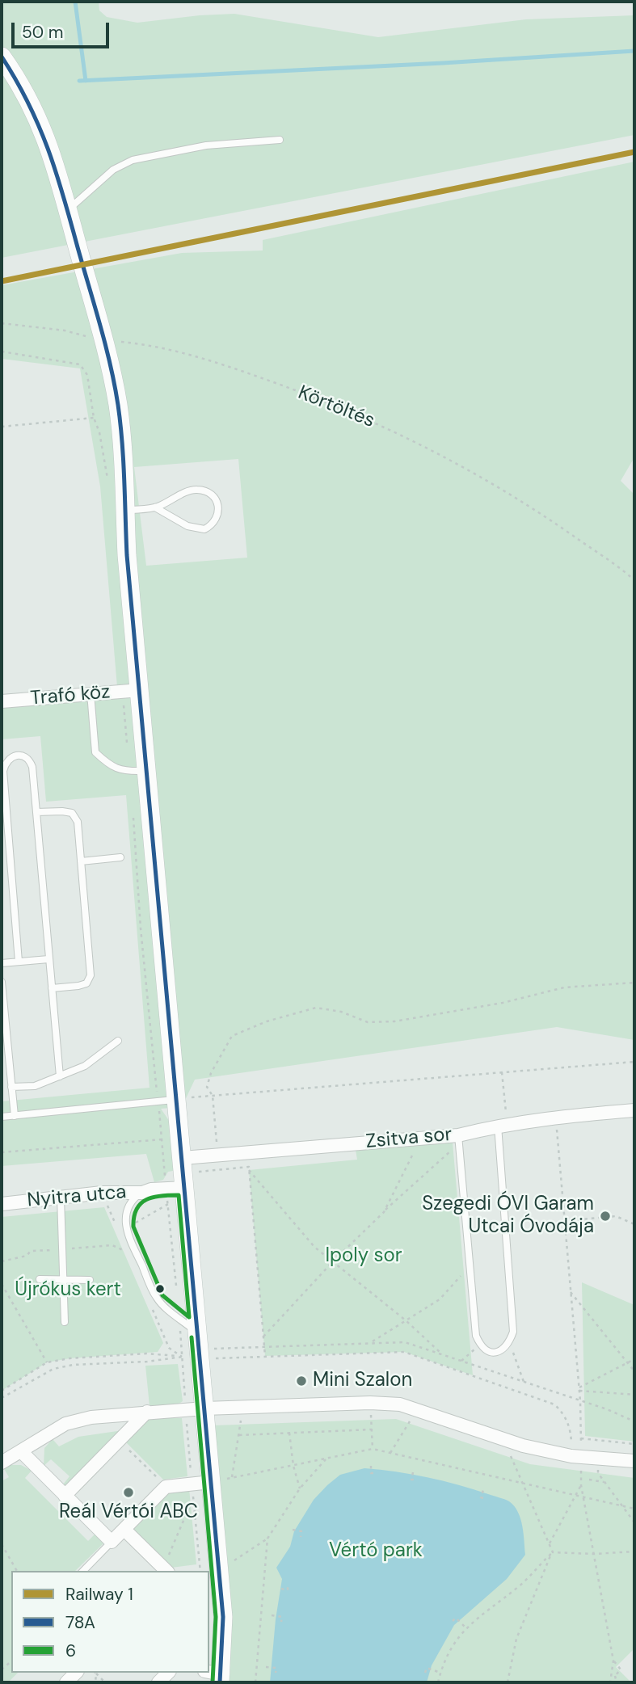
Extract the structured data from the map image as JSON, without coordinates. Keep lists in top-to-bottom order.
{
  "streets": {
    "street": ["Trafó köz", "Zsitva sor", "Nyitra utca"],
    "path": ["Körtöltés"]
  },
  "crossings": [
    ["Zsitva sor", "Nyitra utca"]
  ],
  "parks": ["Ipoly sor", "Újrókus kert", "Vértó park"],
  "places": ["Szegedi ÓVI Garam Utcai Óvodája", "Mini Szalon", "Reál Vértói ABC"],
  "lines": ["transit line 78A", "rail line 1", "transit line 6"],
  "legend": ["Railway 1", "78A", "6"],
  "scale_bar": "50 m"
}
